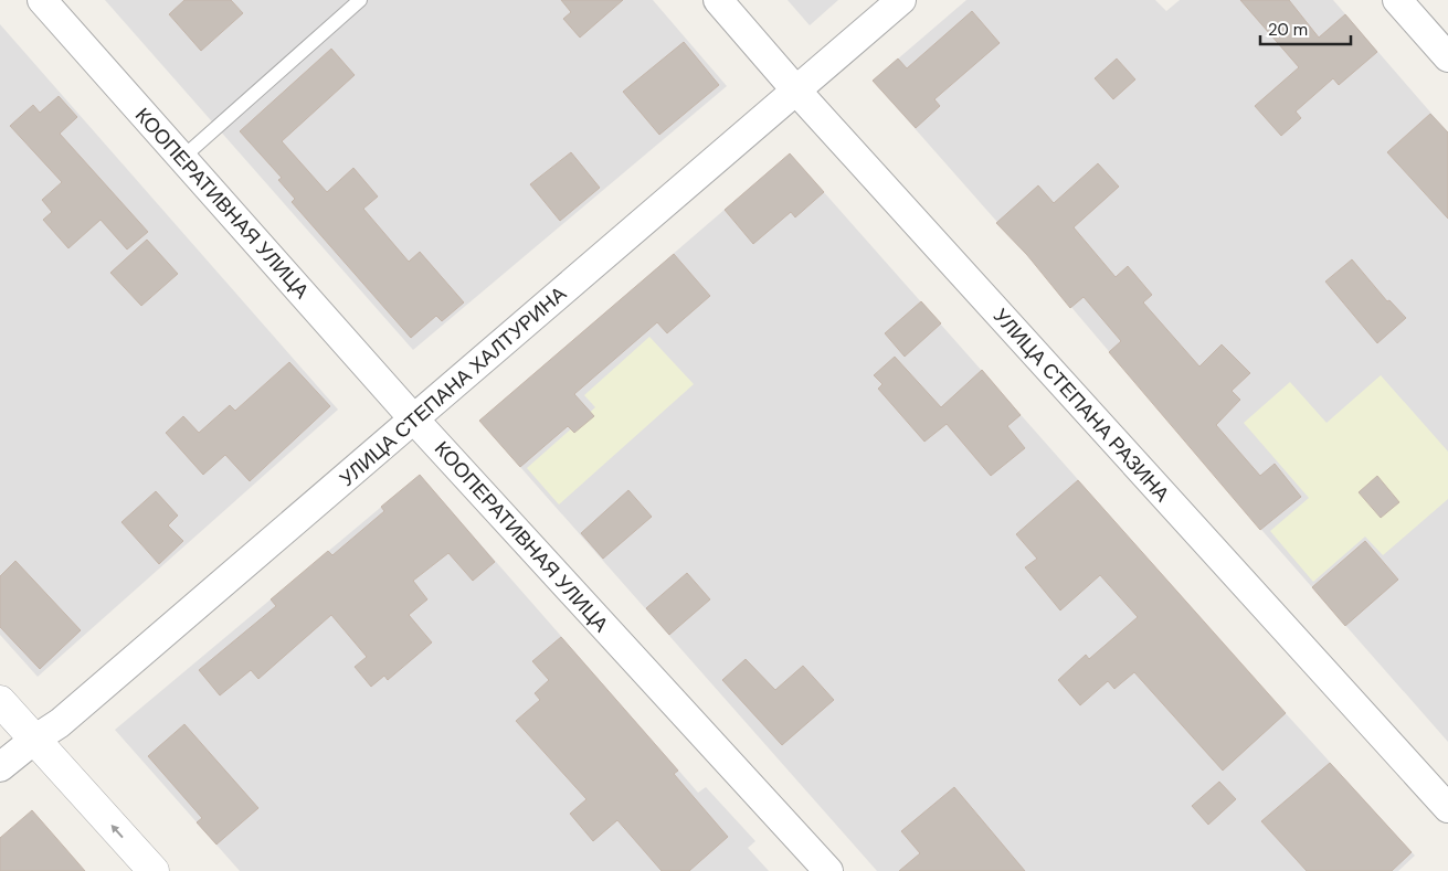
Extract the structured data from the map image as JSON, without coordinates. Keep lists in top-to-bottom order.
{
  "streets": {
    "street": ["КООПЕРАТИВНАЯ УЛИЦА", "УЛИЦА СТЕПАНА ХАЛТУРИНА", "УЛИЦА СТЕПАНА РАЗИНА"]
  },
  "crossings": [
    ["КООПЕРАТИВНАЯ УЛИЦА", "УЛИЦА СТЕПАНА ХАЛТУРИНА"],
    ["УЛИЦА СТЕПАНА ХАЛТУРИНА", "УЛИЦА СТЕПАНА РАЗИНА"]
  ],
  "scale_bar": "20 m"
}
